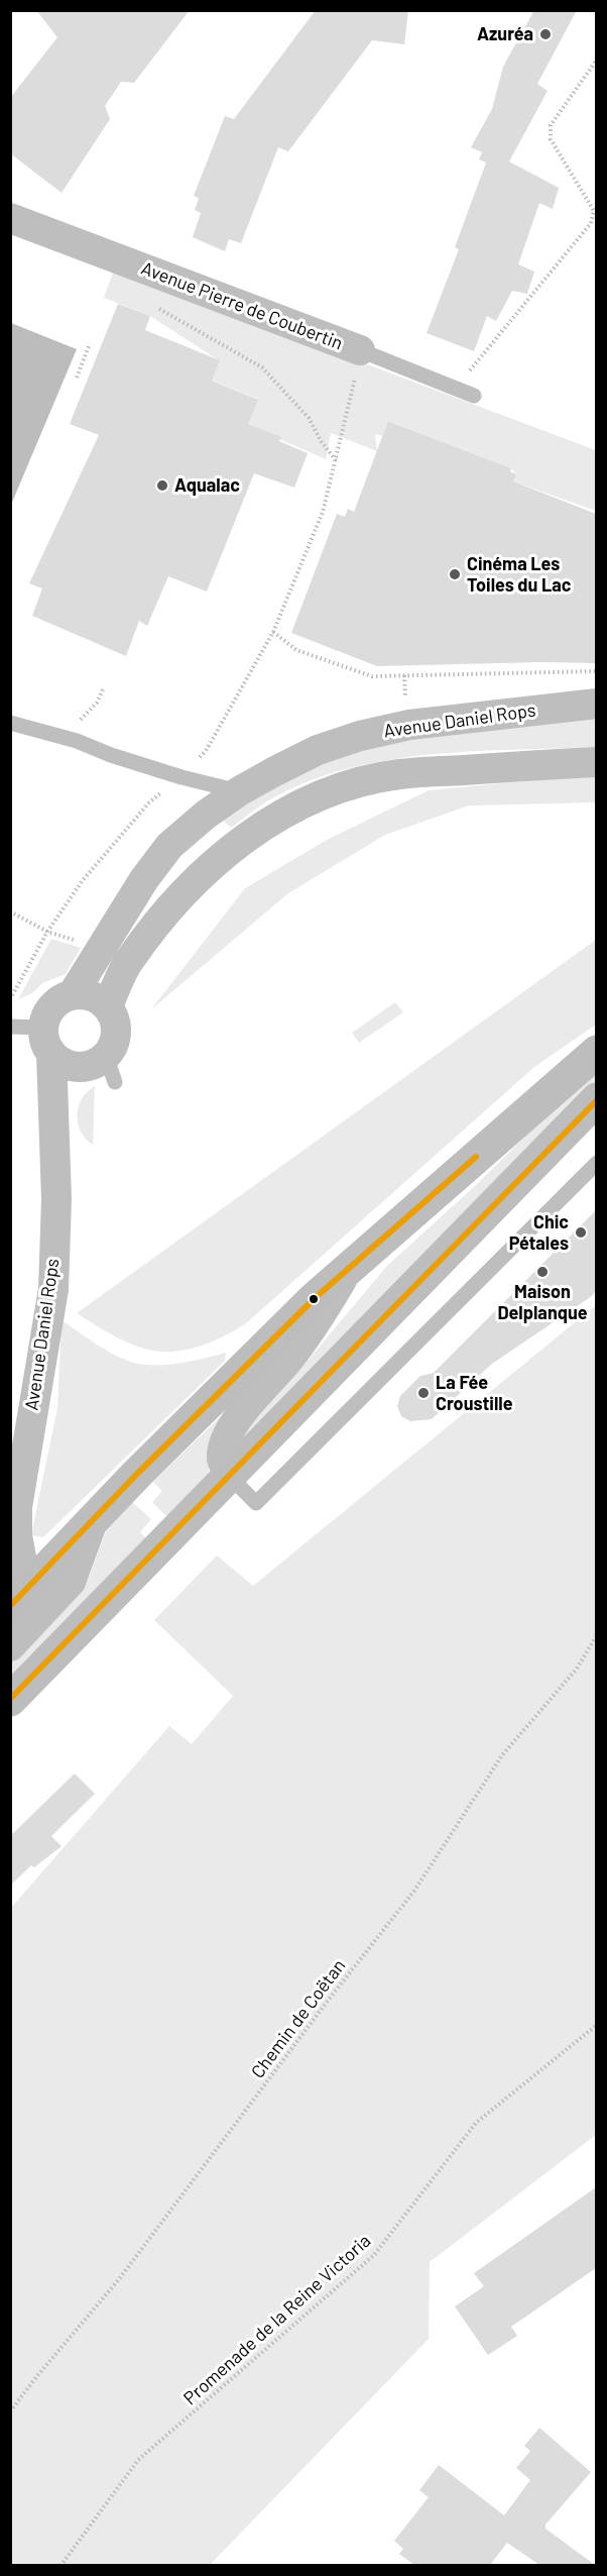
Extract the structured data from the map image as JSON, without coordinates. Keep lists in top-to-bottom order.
{
  "streets": {
    "street": ["Avenue Pierre de Coubertin", "Avenue Daniel Rops"],
    "path": ["Chemin de Coëtan", "Promenade de la Reine Victoria"]
  },
  "places": [
    "Azuréa",
    "Aqualac",
    "Cinéma Les Toiles du Lac",
    "Chic Pétales",
    "Maison Delplanque",
    "La Fée Croustille"
  ]
}
